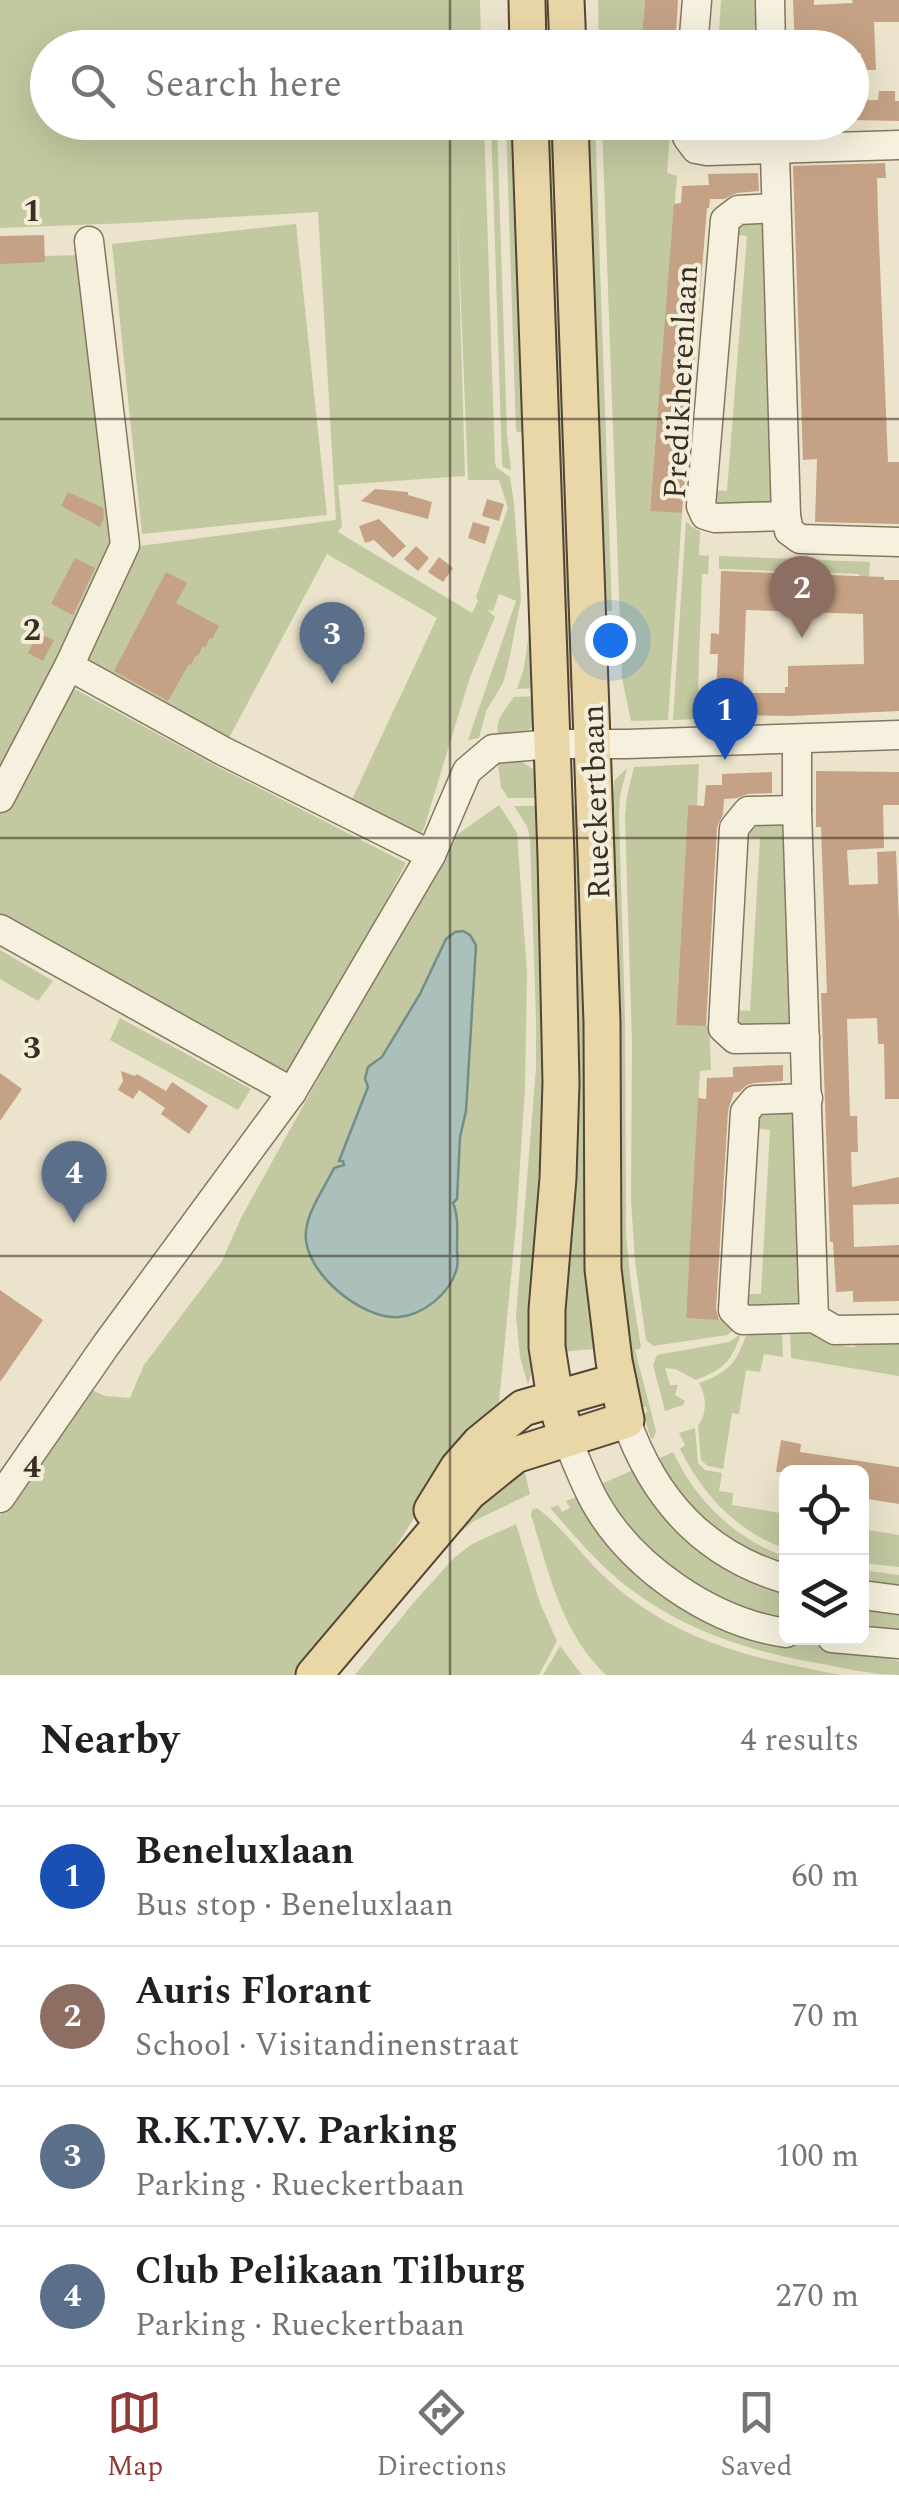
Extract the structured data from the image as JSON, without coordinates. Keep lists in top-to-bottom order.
{
  "streets": {
    "main road": ["Rueckertbaan"],
    "street": ["Predikherenlaan"]
  },
  "page": {
    "search": "Search here",
    "pins": [
      "2",
      "3",
      "1",
      "4"
    ],
    "heading": ["Nearby", "4 results"],
    "list": [
      {
        "mark": "1",
        "name": "Beneluxlaan",
        "note": "Bus stop · Beneluxlaan",
        "value": "60 m"
      },
      {
        "mark": "2",
        "name": "Auris Florant",
        "note": "School · Visitandinenstraat",
        "value": "70 m"
      },
      {
        "mark": "3",
        "name": "R.K.T.V.V. Parking",
        "note": "Parking · Rueckertbaan",
        "value": "100 m"
      },
      {
        "mark": "4",
        "name": "Club Pelikaan Tilburg",
        "note": "Parking · Rueckertbaan",
        "value": "270 m"
      }
    ],
    "nav": ["Map", "Directions", "Saved"]
  },
  "grid": {
    "rows": [
      "1",
      "2",
      "3",
      "4"
    ]
  }
}
